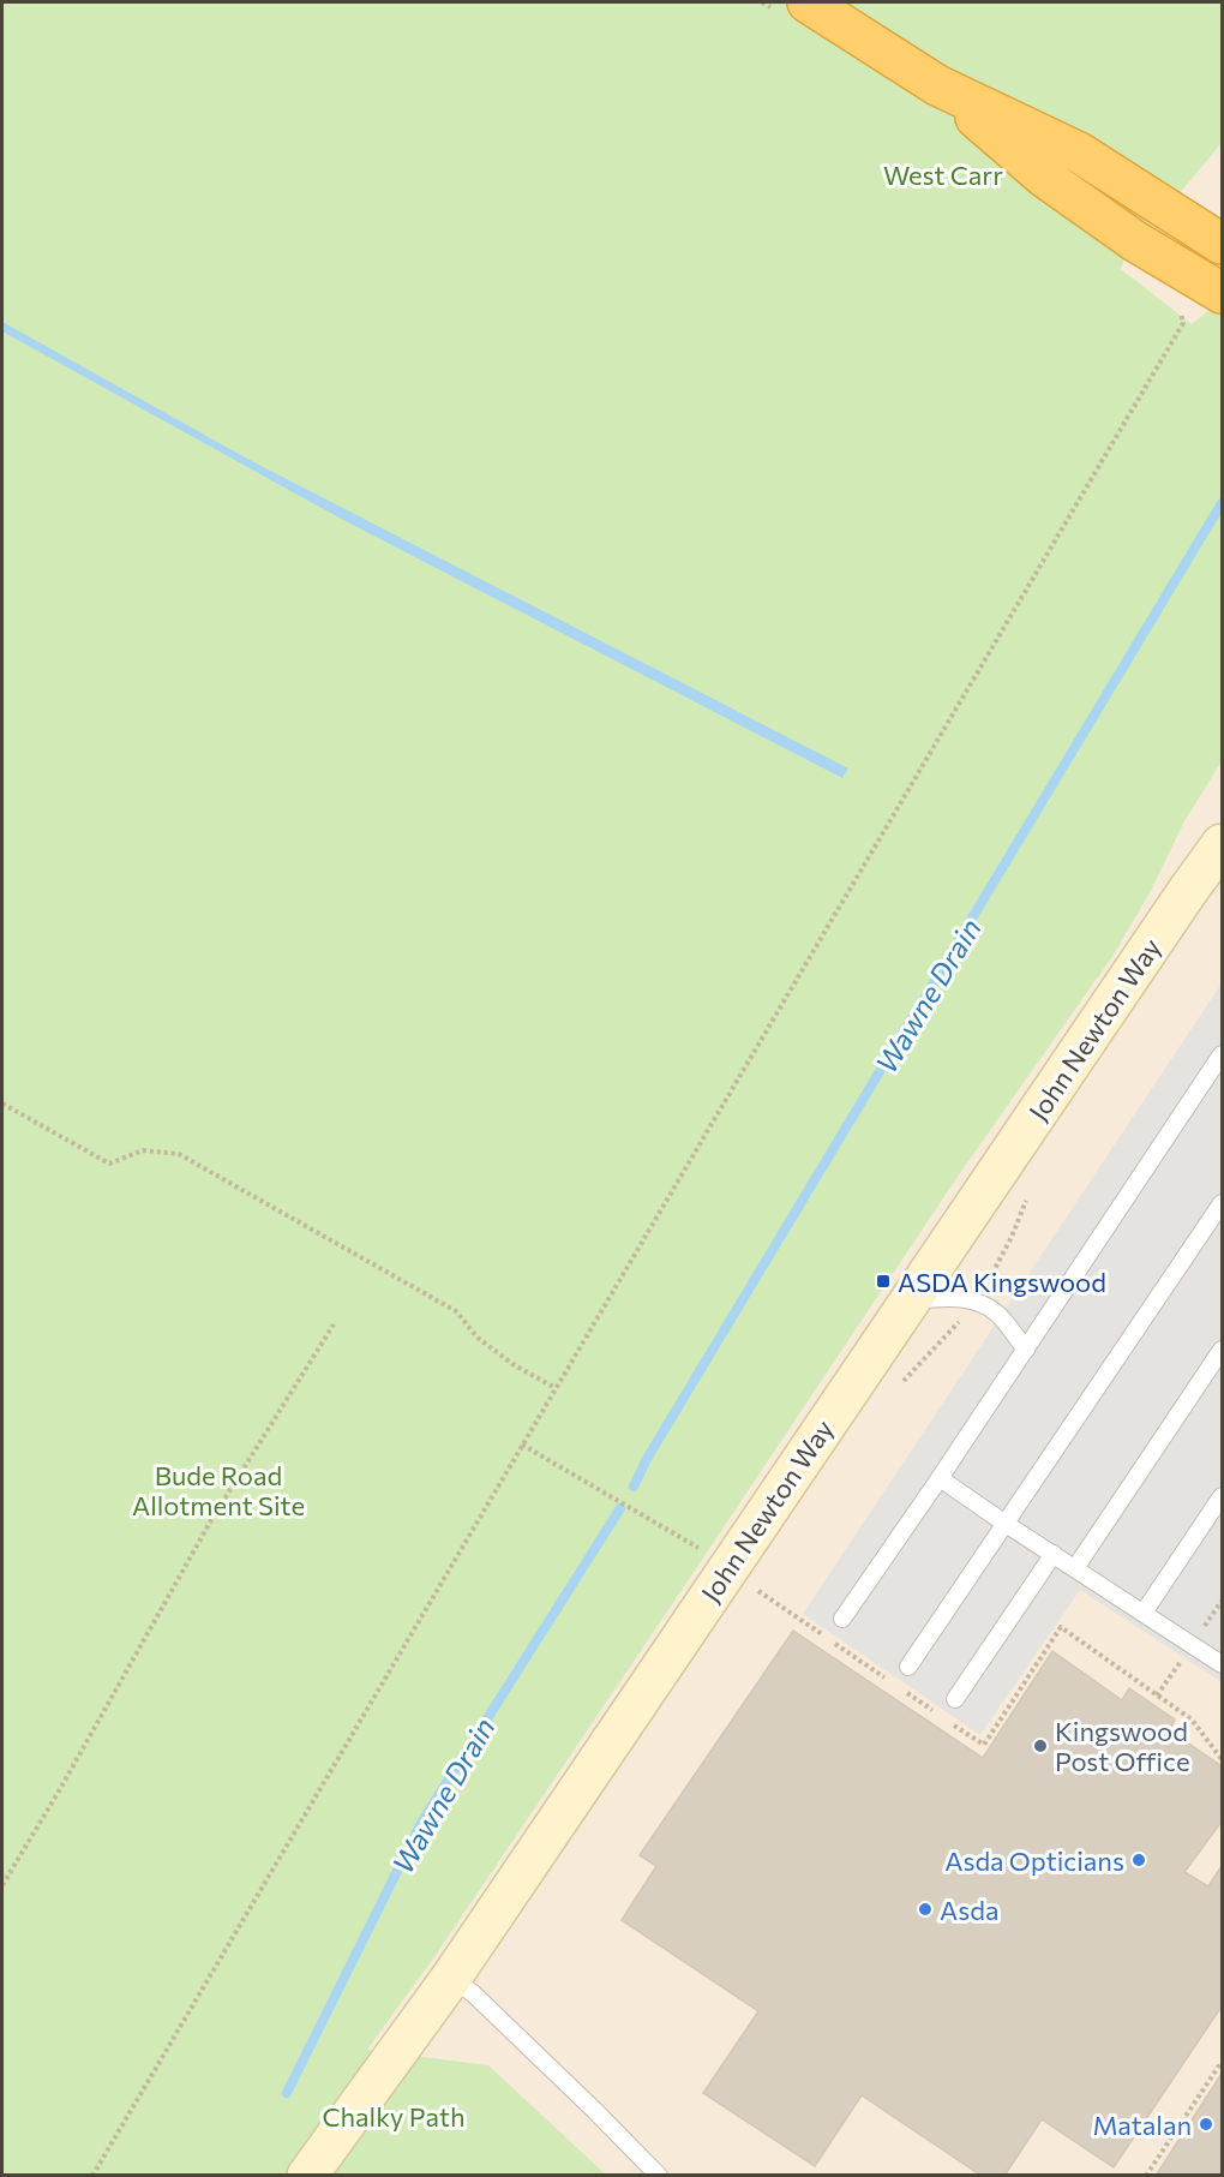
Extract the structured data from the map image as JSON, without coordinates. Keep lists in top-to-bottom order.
{
  "streets": {
    "street": ["John Newton Way"]
  },
  "water": ["Wawne Drain"],
  "parks": ["West Carr", "Bude Road Allotment Site", "Chalky Path"],
  "places": {
    "transit": ["ASDA Kingswood"],
    "other": [
      "Kingswood Post Office",
      "Asda Opticians",
      "Asda",
      "Matalan"
    ]
  }
}
